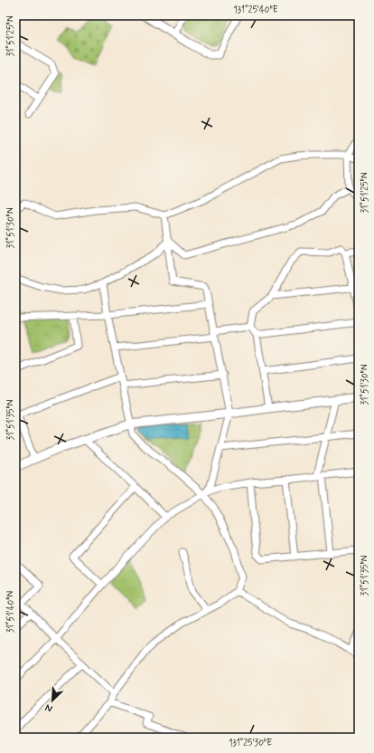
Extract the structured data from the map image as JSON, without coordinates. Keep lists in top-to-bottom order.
{
  "north": "bottom left",
  "coordinates": [
    "131°25'40\"E",
    "31°51'25\"N",
    "31°51'30\"N",
    "31°51'35\"N",
    "31°51'40\"N",
    "131°25'30\"E"
  ]
}
